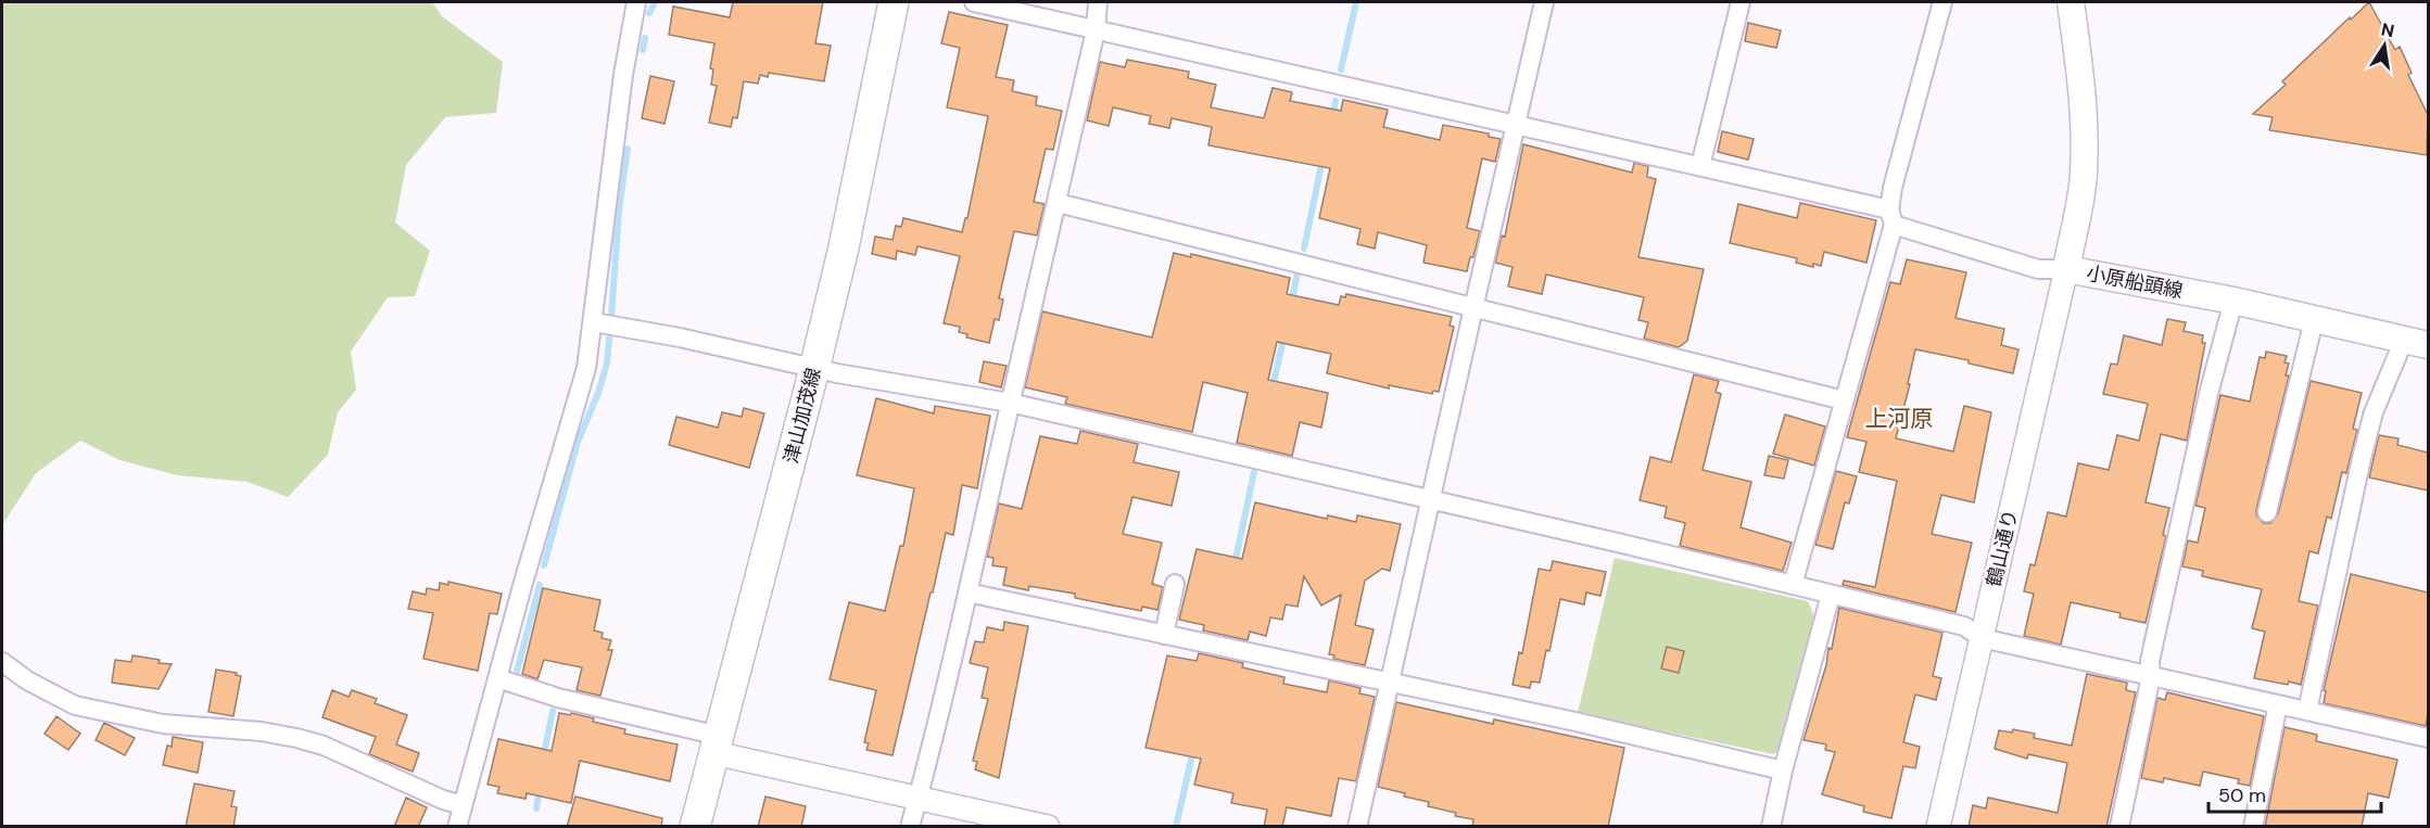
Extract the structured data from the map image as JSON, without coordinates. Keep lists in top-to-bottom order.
{
  "streets": {
    "main road": ["小原船頭線", "津山加茂線"],
    "street": ["鶴山通り"]
  },
  "crossings": [
    ["小原船頭線", "鶴山通り"]
  ],
  "districts": ["上河原"],
  "scale_bar": "50 m",
  "north": "top"
}
